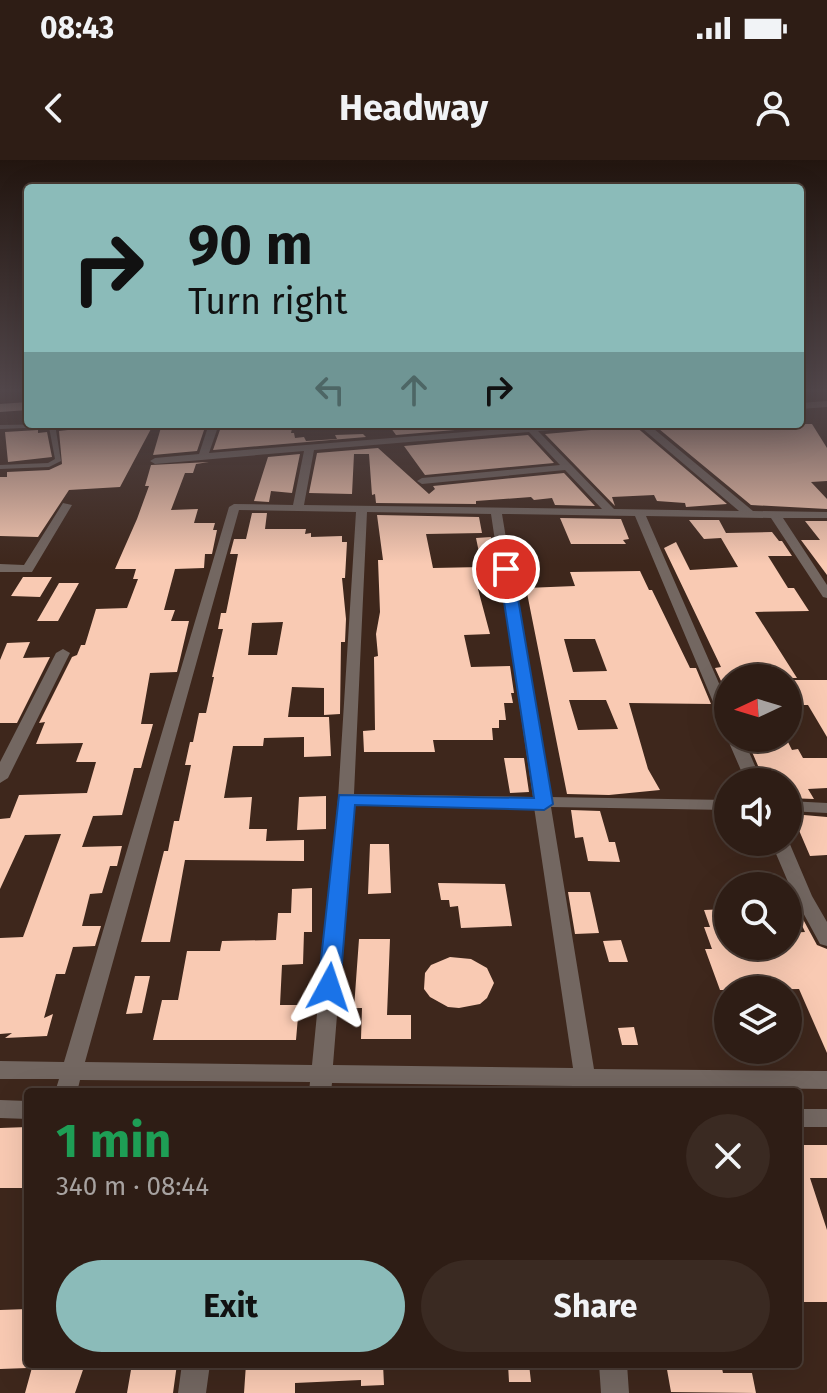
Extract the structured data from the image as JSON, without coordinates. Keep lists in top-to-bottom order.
{
  "north": "left",
  "page": {
    "status": "08:43",
    "header": "Headway",
    "turn": ["90 m", "Turn right"],
    "heading": ["1 min", "340 m · 08:44"],
    "buttons": ["Exit", "Share"]
  }
}
